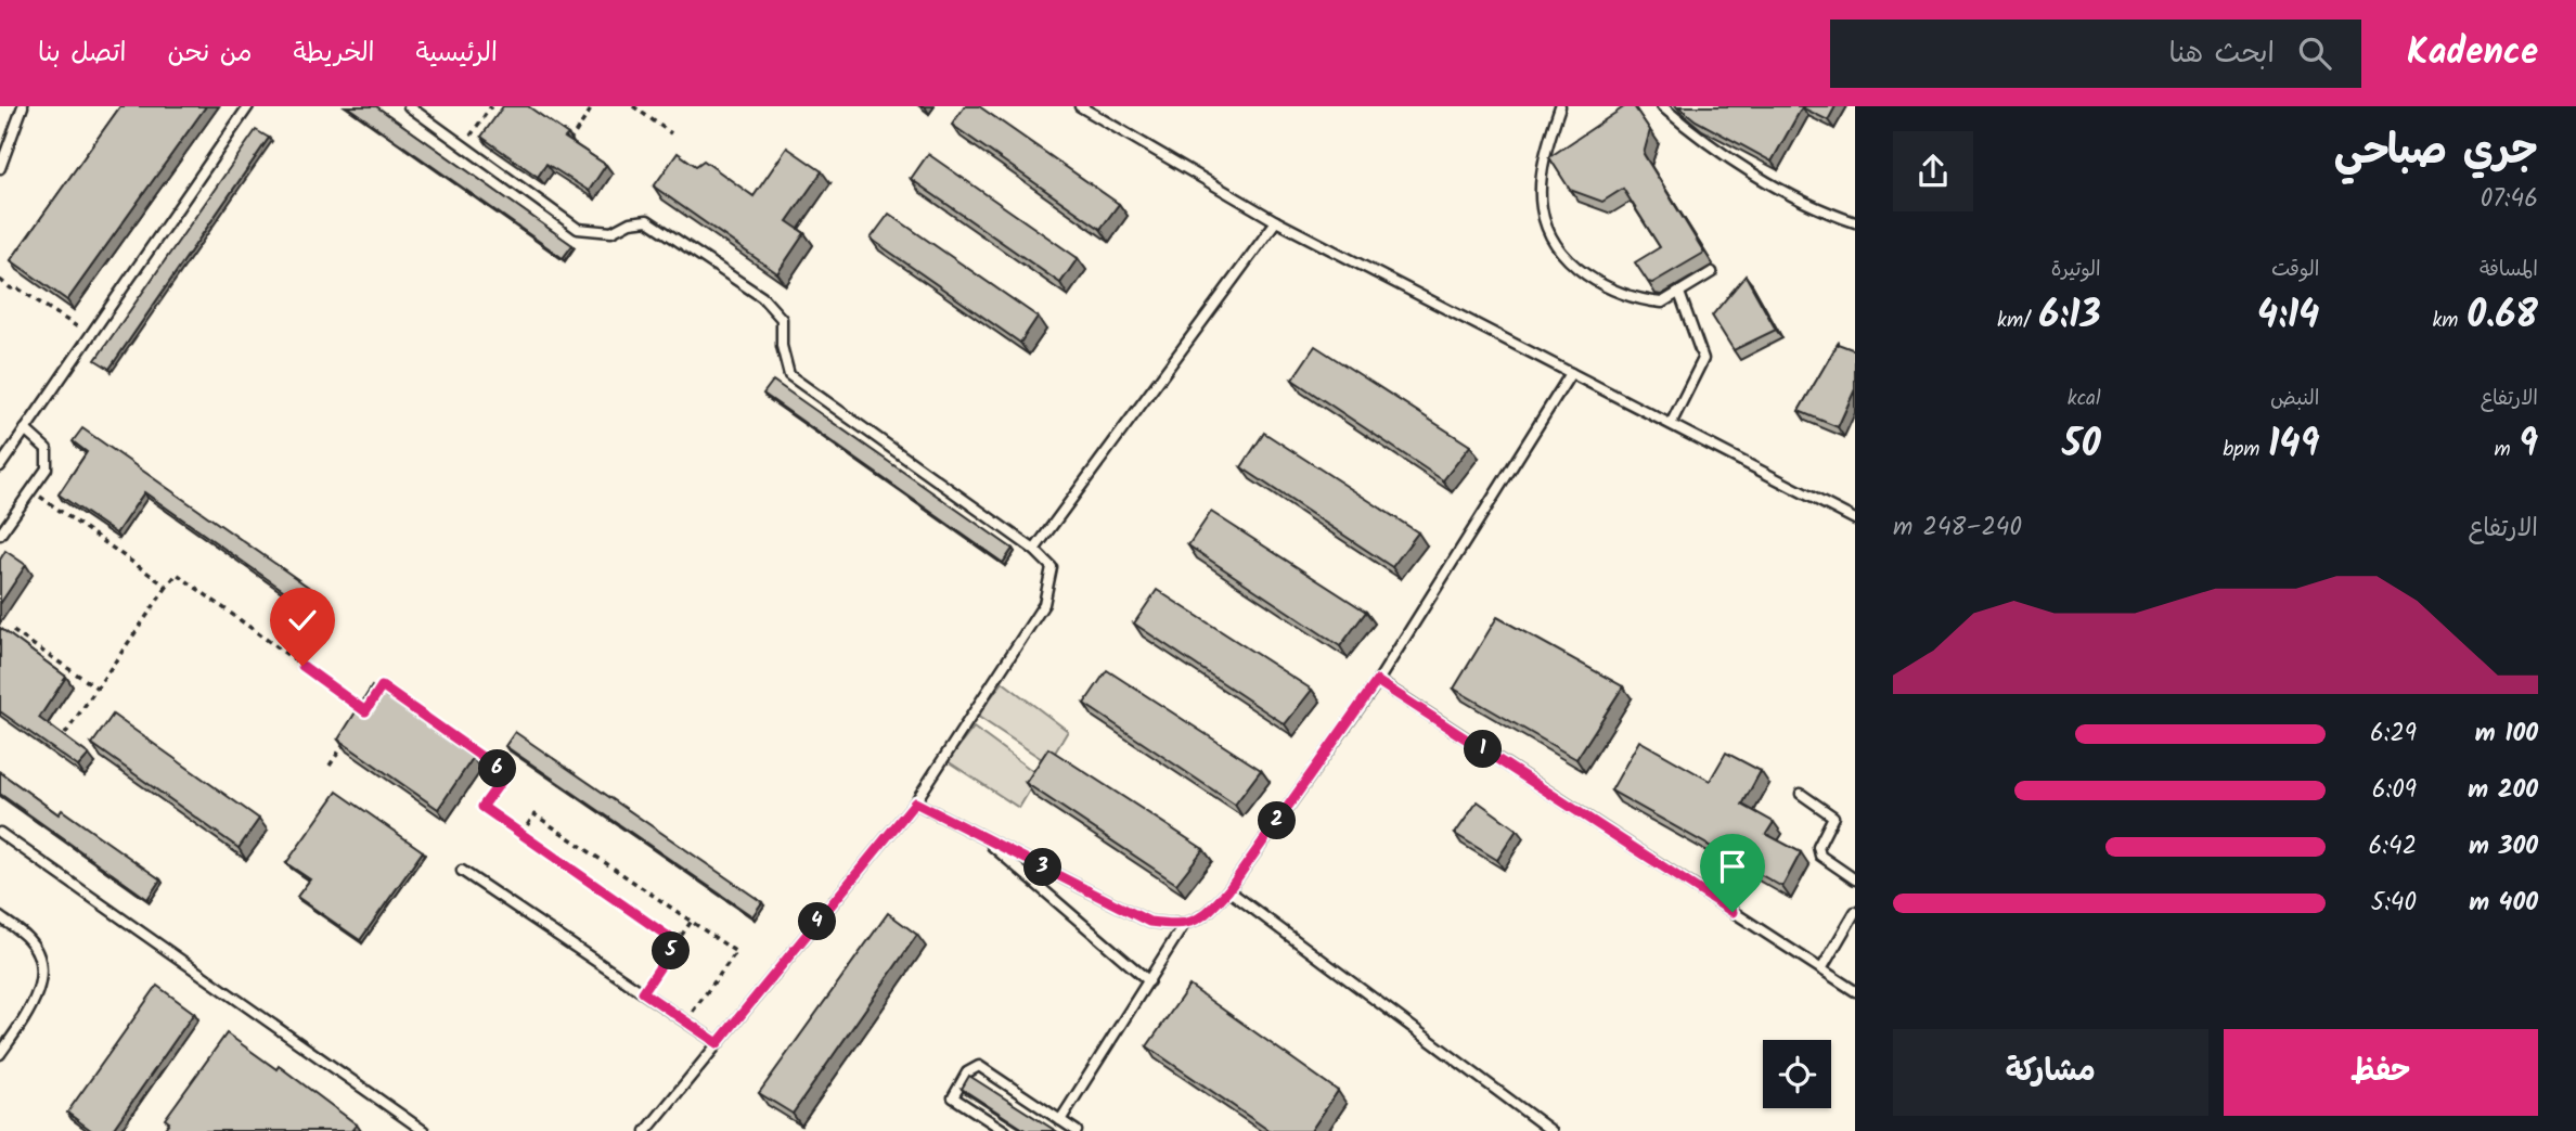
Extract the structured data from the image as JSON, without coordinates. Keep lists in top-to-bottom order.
{
  "page": {
    "header": "Kadence",
    "search": "ابحث هنا",
    "nav": [
      "الرئيسية",
      "الخريطة",
      "من نحن",
      "اتصل بنا"
    ],
    "heading": ["جري صباحي", "07:46"],
    "stats": [
      ["المسافة", "0.68 km"],
      ["الوقت", "4:14"],
      ["الوتيرة", "6:13 /km"],
      ["الارتفاع", "9 m"],
      ["النبض", "149 bpm"],
      ["kcal", "50"]
    ],
    "chart": ["الارتفاع", "240–248 m"],
    "list": [
      {
        "name": "100 m",
        "note": "6:29"
      },
      {
        "name": "200 m",
        "note": "6:09"
      },
      {
        "name": "300 m",
        "note": "6:42"
      },
      {
        "name": "400 m",
        "note": "5:40"
      }
    ],
    "pins": [
      "1",
      "6",
      "2",
      "3",
      "4",
      "5"
    ],
    "buttons": ["حفظ", "مشاركة"]
  }
}
